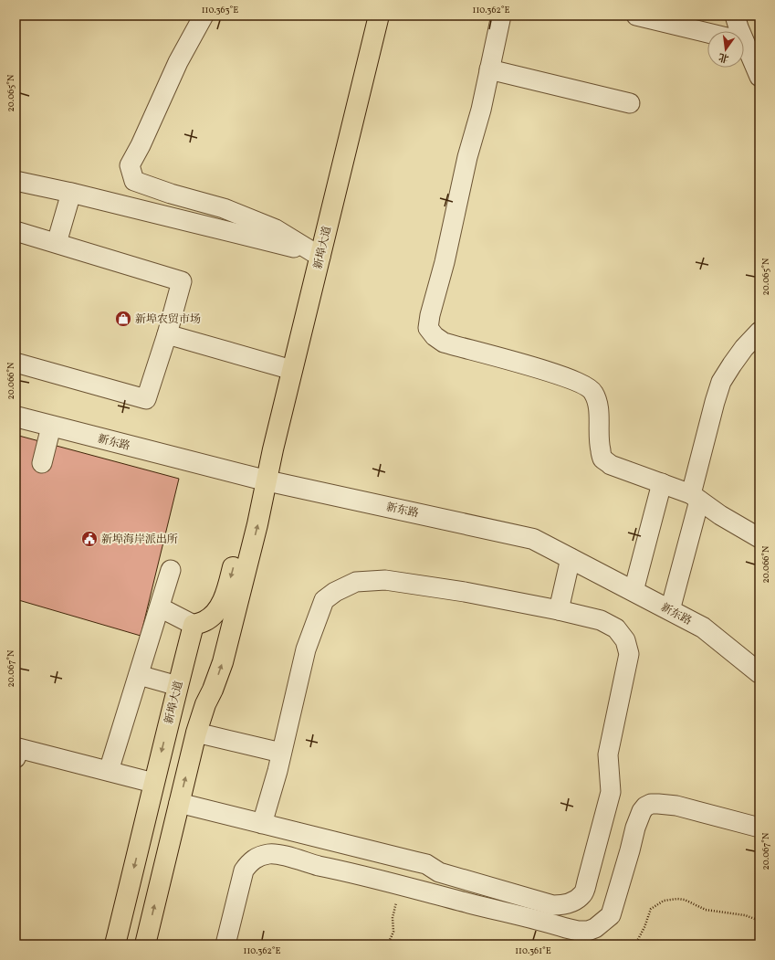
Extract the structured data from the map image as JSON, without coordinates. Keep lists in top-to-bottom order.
{
  "streets": {
    "main road": ["新埠大道"],
    "street": ["新东路"]
  },
  "crossings": [
    ["新埠大道", "新东路"]
  ],
  "places": {
    "shop": ["新埠农贸市场"],
    "public building": ["新埠海岸派出所"]
  },
  "north": "bottom",
  "coordinates": [
    "110.363°E",
    "110.362°E",
    "20.065°N",
    "20.066°N",
    "20.067°N",
    "110.361°E"
  ]
}
